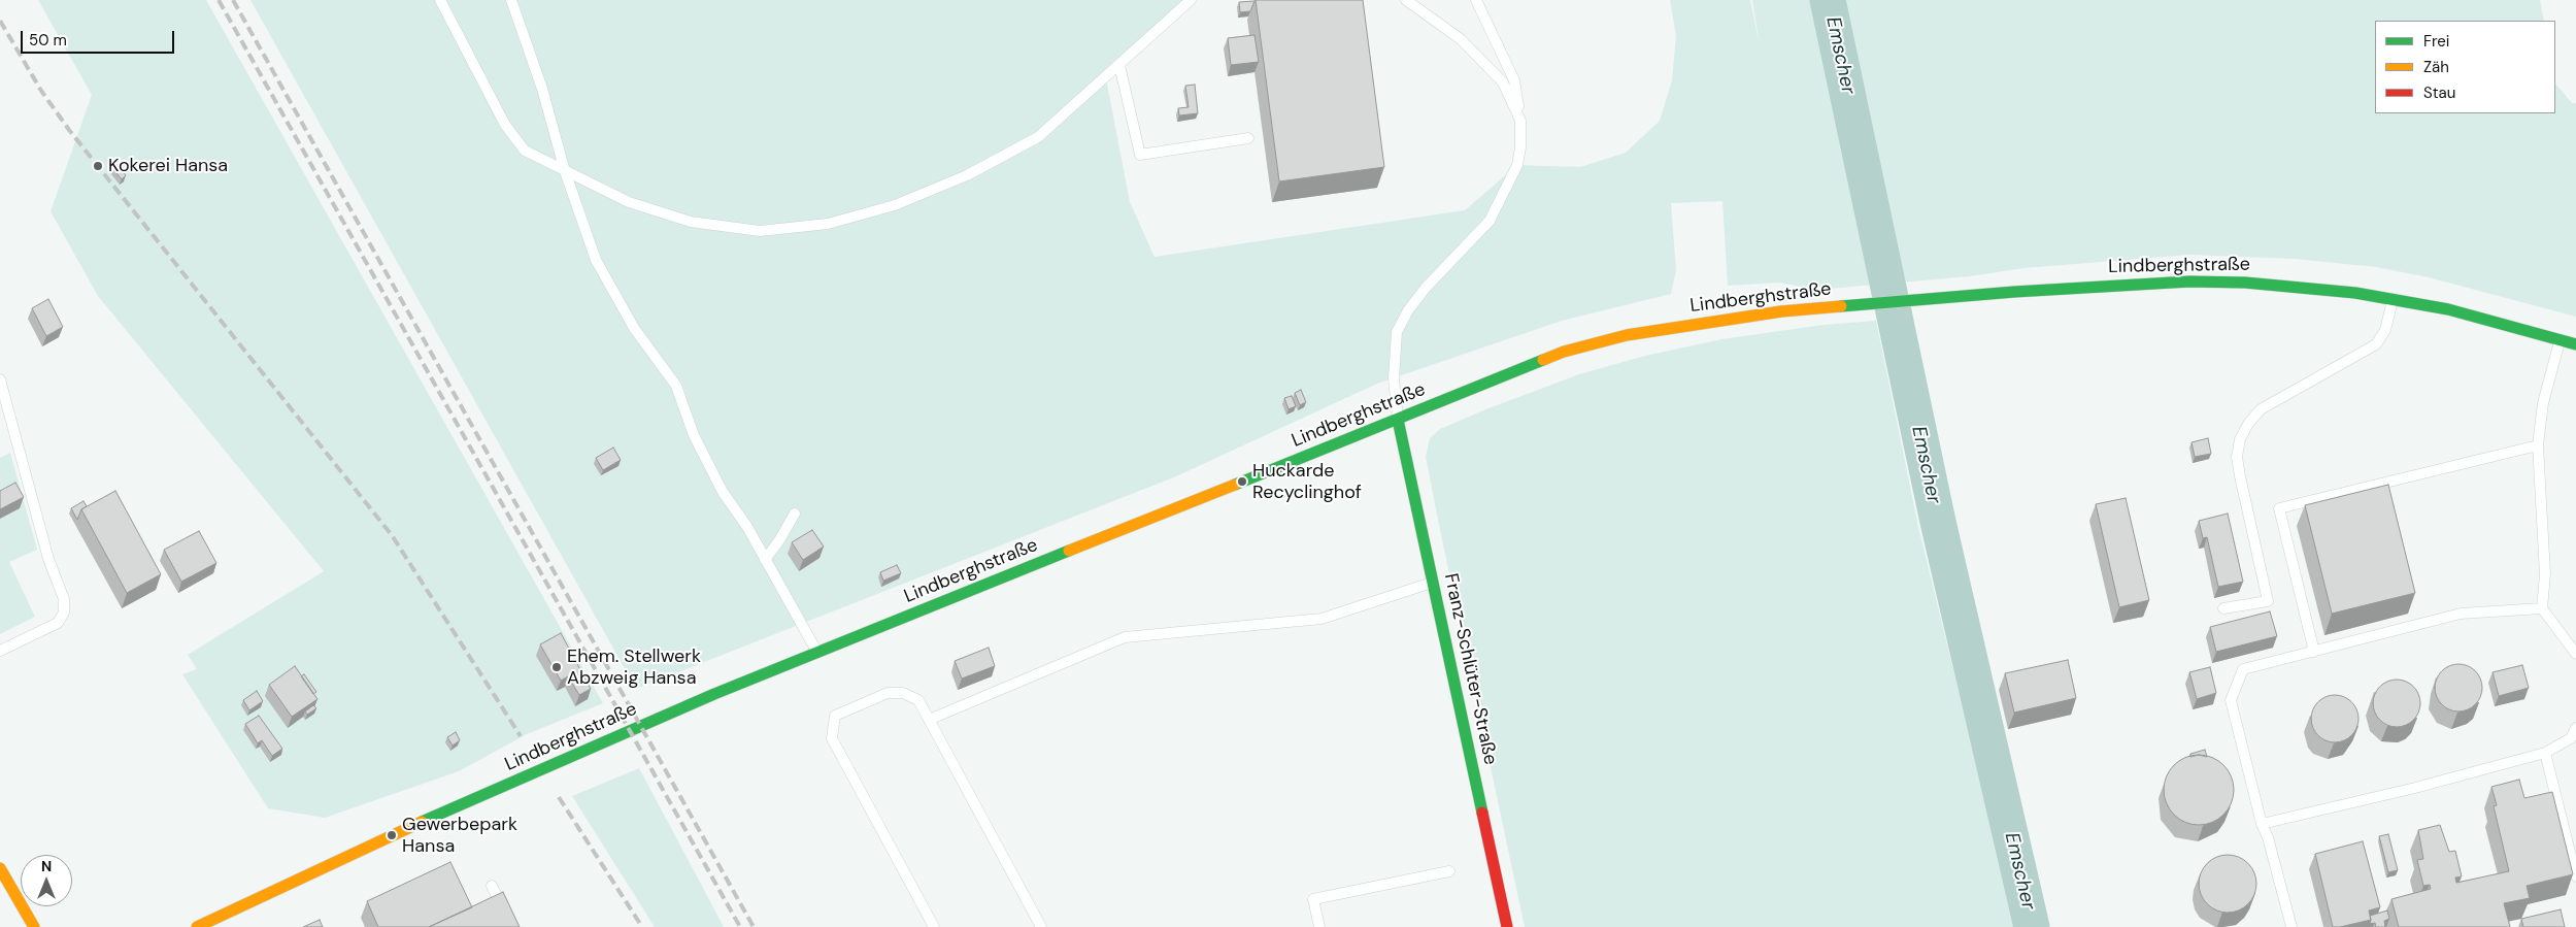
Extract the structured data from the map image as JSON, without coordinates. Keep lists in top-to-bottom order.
{
  "streets": {
    "main road": ["Lindberghstraße", "Franz-Schlüter-Straße"]
  },
  "crossings": [
    ["Lindberghstraße", "Franz-Schlüter-Straße"]
  ],
  "water": ["Emscher"],
  "places": [
    "Kokerei Hansa",
    "Huckarde Recyclinghof",
    "Ehem. Stellwerk Abzweig Hansa",
    "Gewerbepark Hansa"
  ],
  "legend": ["Frei", "Zäh", "Stau"],
  "scale_bar": "50 m",
  "north": "top"
}
